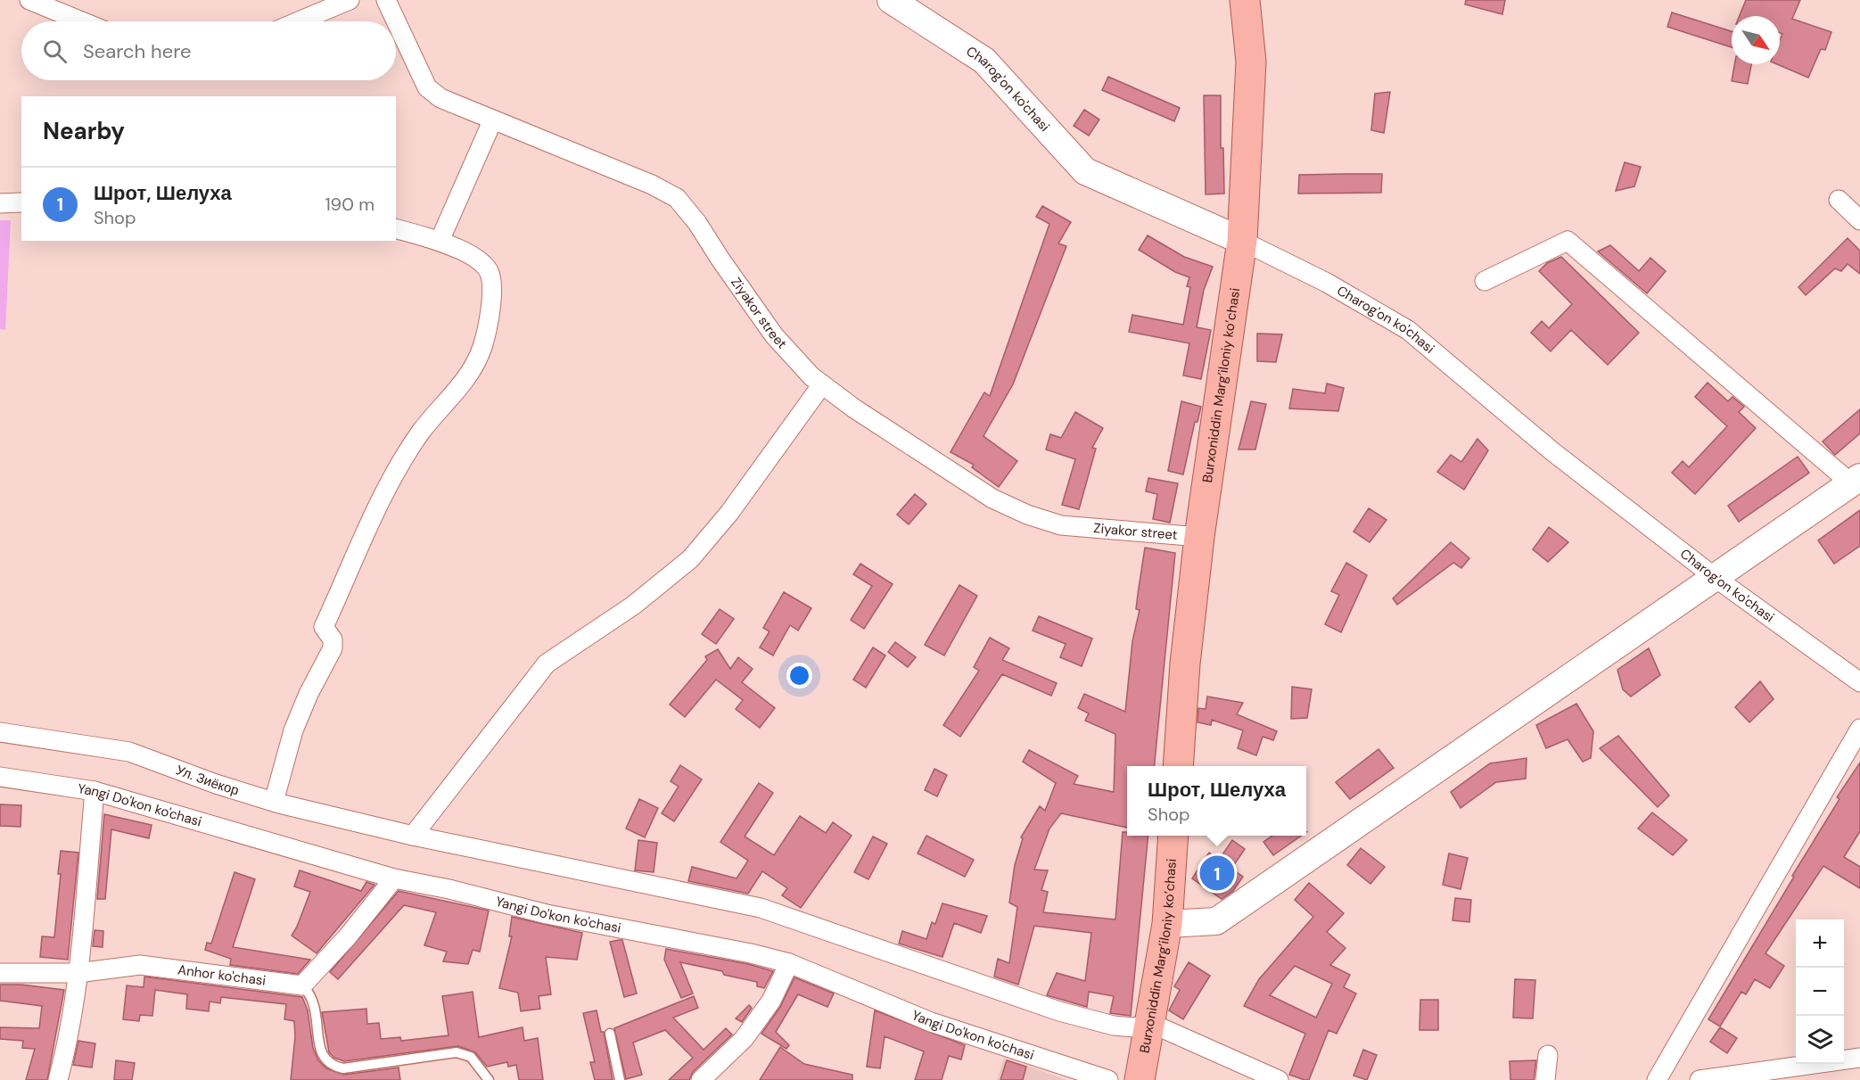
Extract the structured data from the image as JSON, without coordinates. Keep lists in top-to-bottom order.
{
  "streets": {
    "main road": ["Charog'on ko'chasi", "Burxoniddin Marg’iloniy ko’chasi"],
    "street": [
      "Ziyakor street",
      "Ул. Зиёкор",
      "Yangi Do'kon ko'chasi",
      "Anhor ko'chasi"
    ]
  },
  "crossings": [
    ["Charog'on ko'chasi", "Burxoniddin Marg’iloniy ko’chasi"],
    ["Ziyakor street", "Burxoniddin Marg’iloniy ko’chasi"],
    ["Burxoniddin Marg’iloniy ko’chasi", "Ул. Зиёкор"]
  ],
  "north": "bottom right",
  "page": {
    "search": "Search here",
    "heading": "Nearby",
    "list": [
      {
        "mark": "1",
        "name": "Шрот, Шелуха",
        "note": "Shop",
        "value": "190 m"
      }
    ],
    "popup": ["Шрот, Шелуха", "Shop"],
    "pins": "1",
    "map_buttons": ["+", "−"]
  }
}
